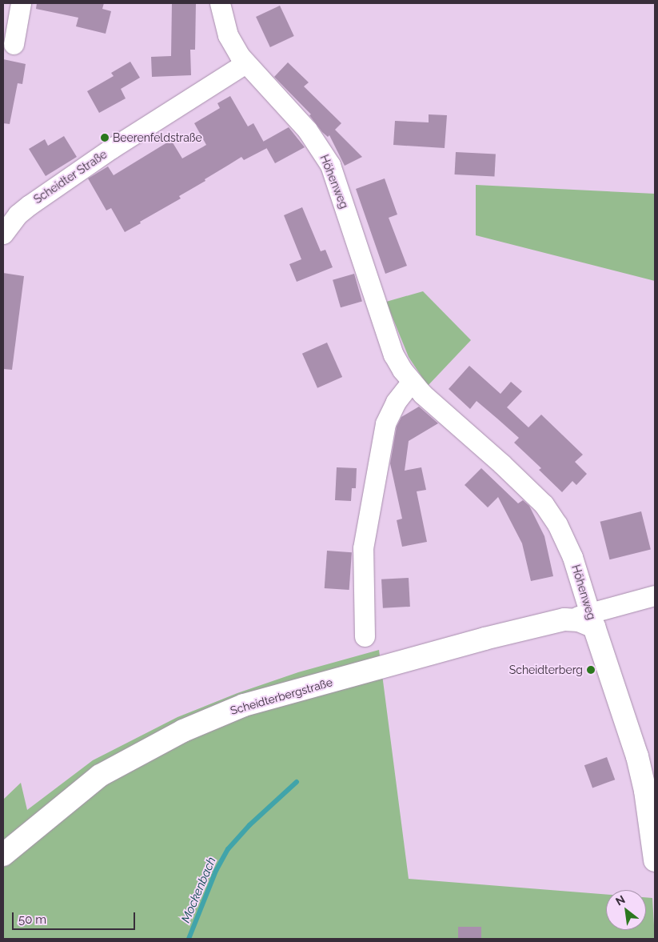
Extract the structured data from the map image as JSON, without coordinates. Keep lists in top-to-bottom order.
{
  "streets": {
    "street": ["Scheidter Straße", "Höhenweg", "Scheidterbergstraße"]
  },
  "crossings": [
    ["Scheidter Straße", "Höhenweg"],
    ["Höhenweg", "Scheidterbergstraße"]
  ],
  "water": ["Mockenbach"],
  "places": ["Beerenfeldstraße", "Scheidterberg"],
  "scale_bar": "50 m",
  "north": "top left"
}
